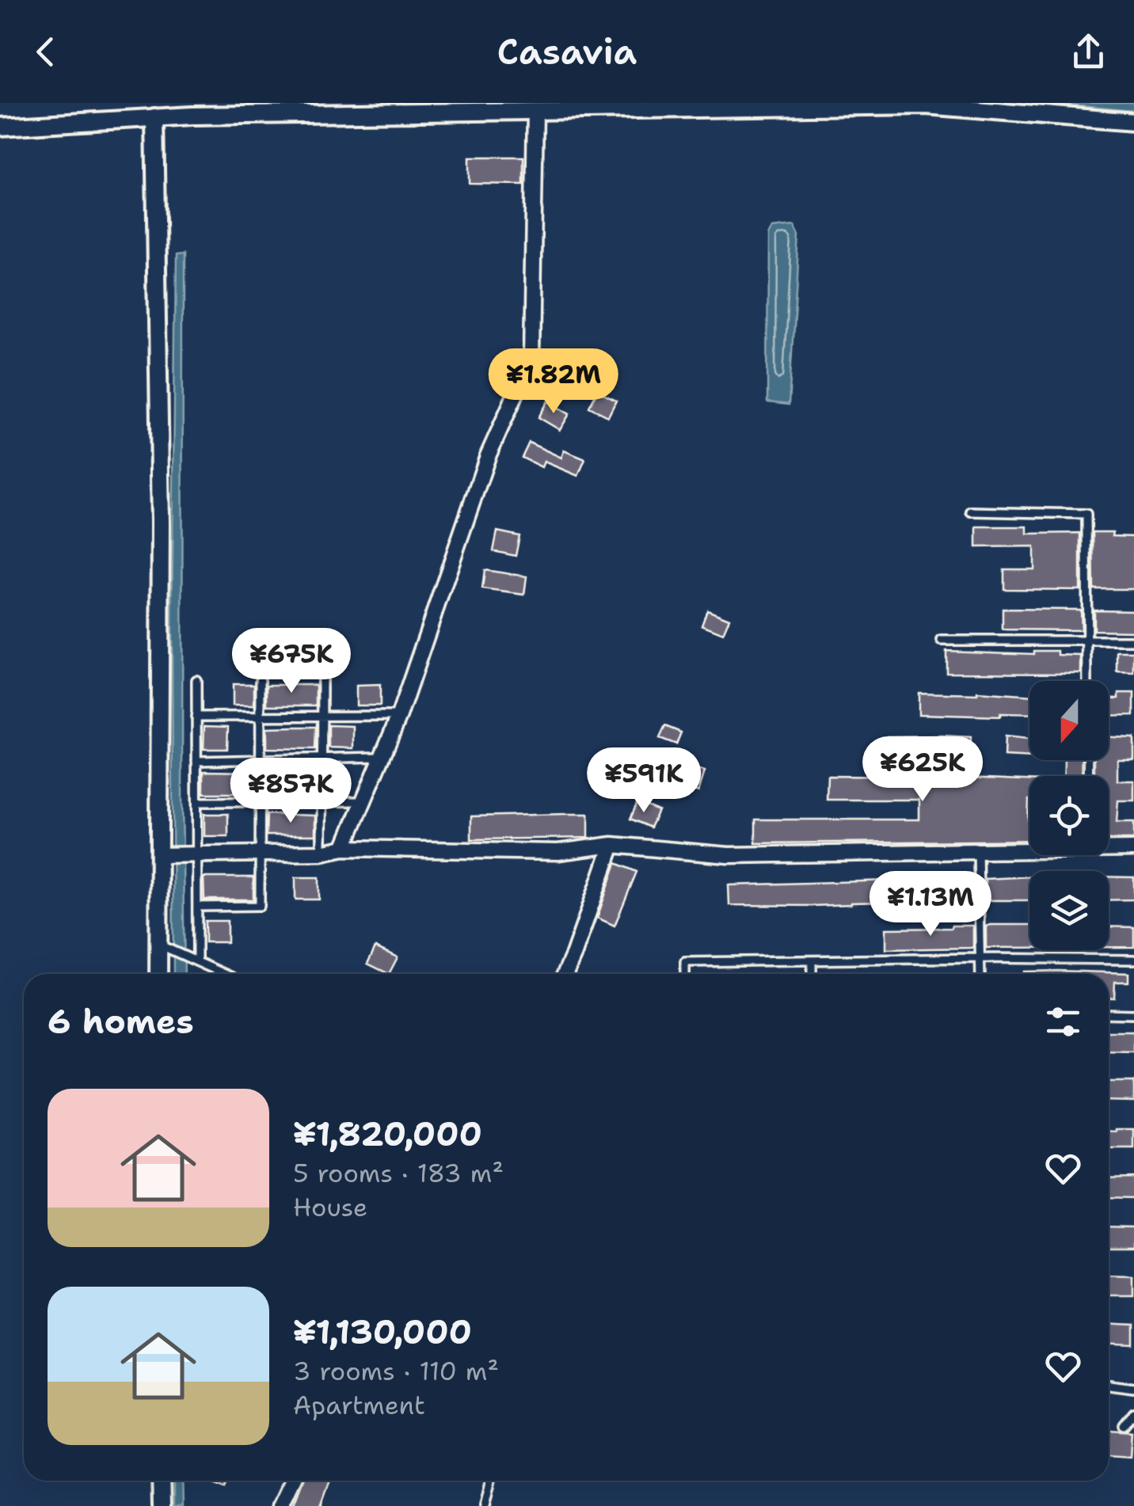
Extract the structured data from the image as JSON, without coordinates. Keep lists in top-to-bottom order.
{
  "north": "bottom",
  "page": {
    "header": "Casavia",
    "price": [
      "¥1.82M",
      "¥675K",
      "¥625K",
      "¥591K",
      "¥857K",
      "¥1.13M"
    ],
    "heading": "6 homes",
    "list": [
      {
        "name": "¥1,820,000",
        "note": "5 rooms · 183 m² · House"
      },
      {
        "name": "¥1,130,000",
        "note": "3 rooms · 110 m² · Apartment"
      }
    ]
  }
}
